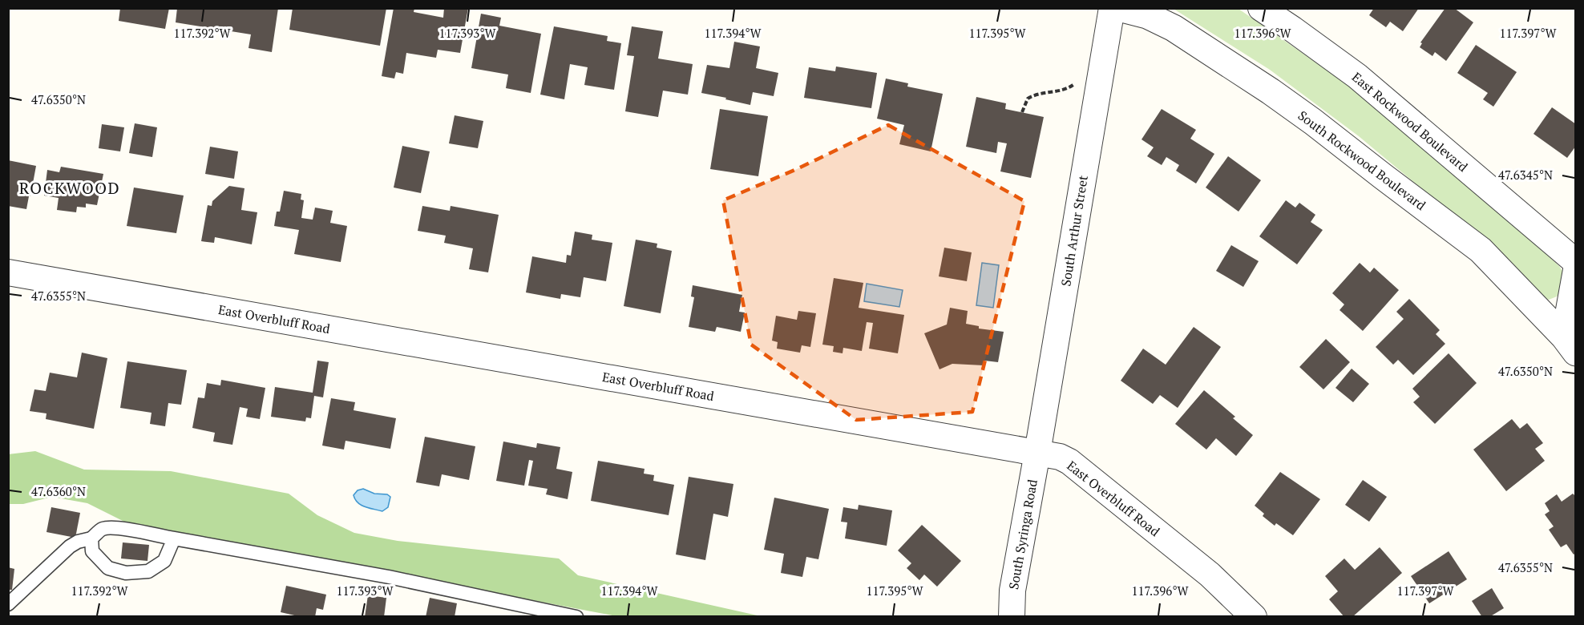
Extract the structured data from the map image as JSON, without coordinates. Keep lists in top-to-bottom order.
{
  "streets": {
    "street": [
      "East Rockwood Boulevard",
      "South Rockwood Boulevard",
      "South Arthur Street",
      "East Overbluff Road",
      "South Syringa Road"
    ]
  },
  "crossings": [
    ["South Arthur Street", "East Overbluff Road"],
    ["South Arthur Street", "South Syringa Road"],
    ["East Overbluff Road", "South Syringa Road"]
  ],
  "districts": ["ROCKWOOD"],
  "coordinates": [
    "117.393°W",
    "117.394°W",
    "117.392°W",
    "117.395°W",
    "117.396°W",
    "117.397°W",
    "47.6350°N",
    "47.6345°N",
    "47.6355°N",
    "47.6360°N"
  ]
}
